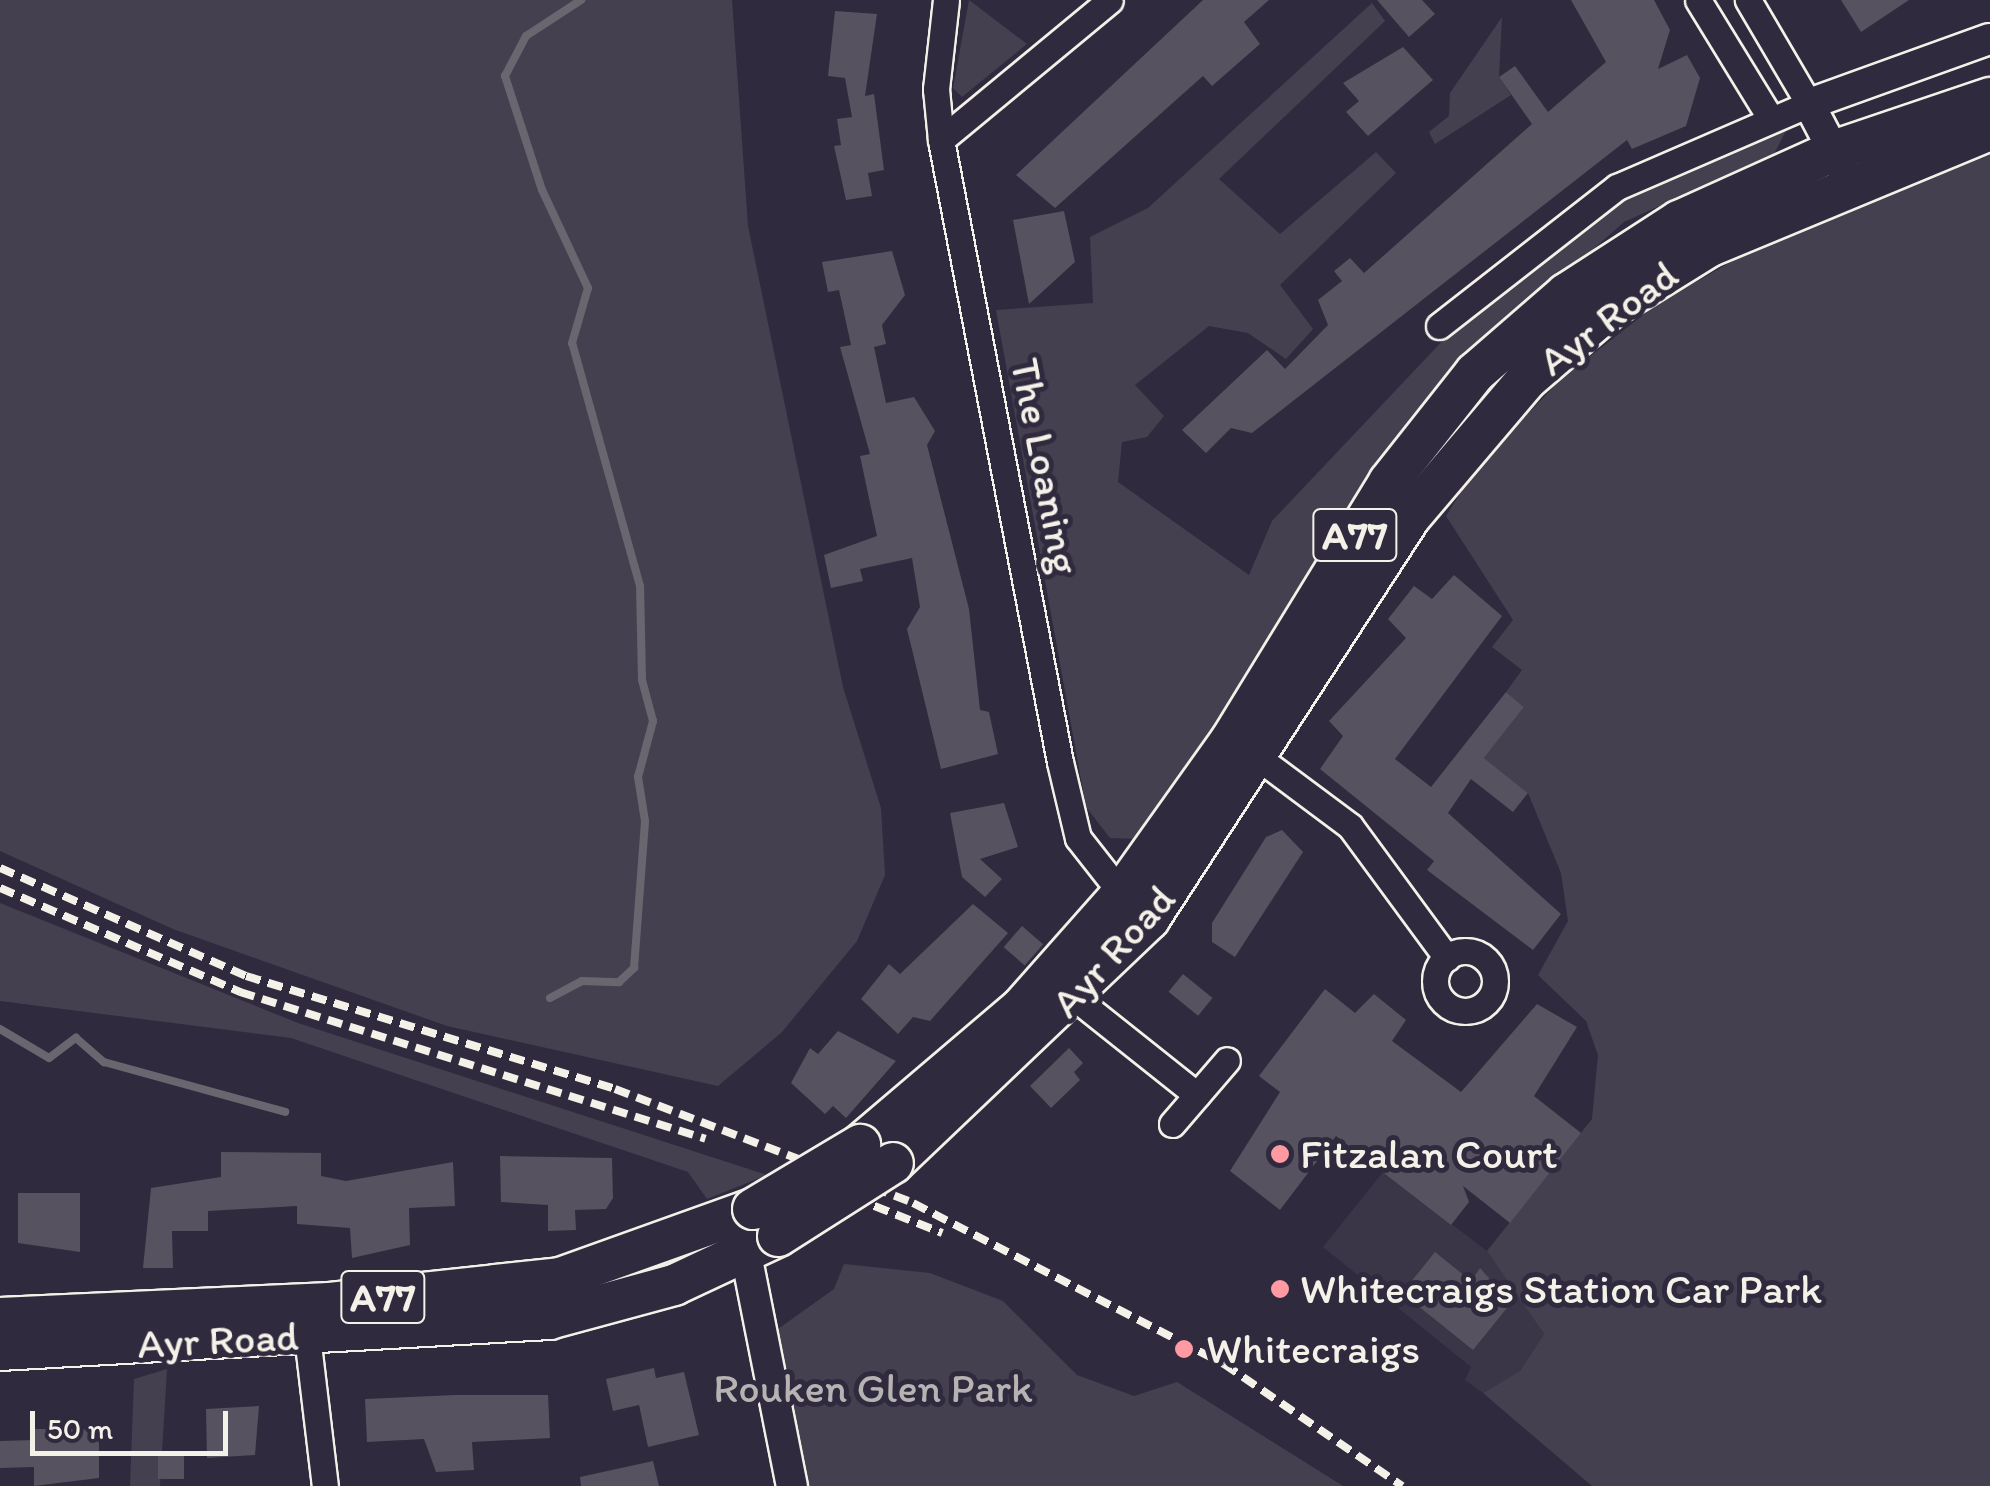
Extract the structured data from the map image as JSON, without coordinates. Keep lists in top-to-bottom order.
{
  "streets": {
    "main road": ["Ayr Road", "A77"],
    "street": ["The Loaning"]
  },
  "crossings": [
    ["Ayr Road", "The Loaning"]
  ],
  "parks": ["Rouken Glen Park"],
  "places": ["Fitzalan Court", "Whitecraigs Station Car Park", "Whitecraigs"],
  "scale_bar": "50 m"
}
